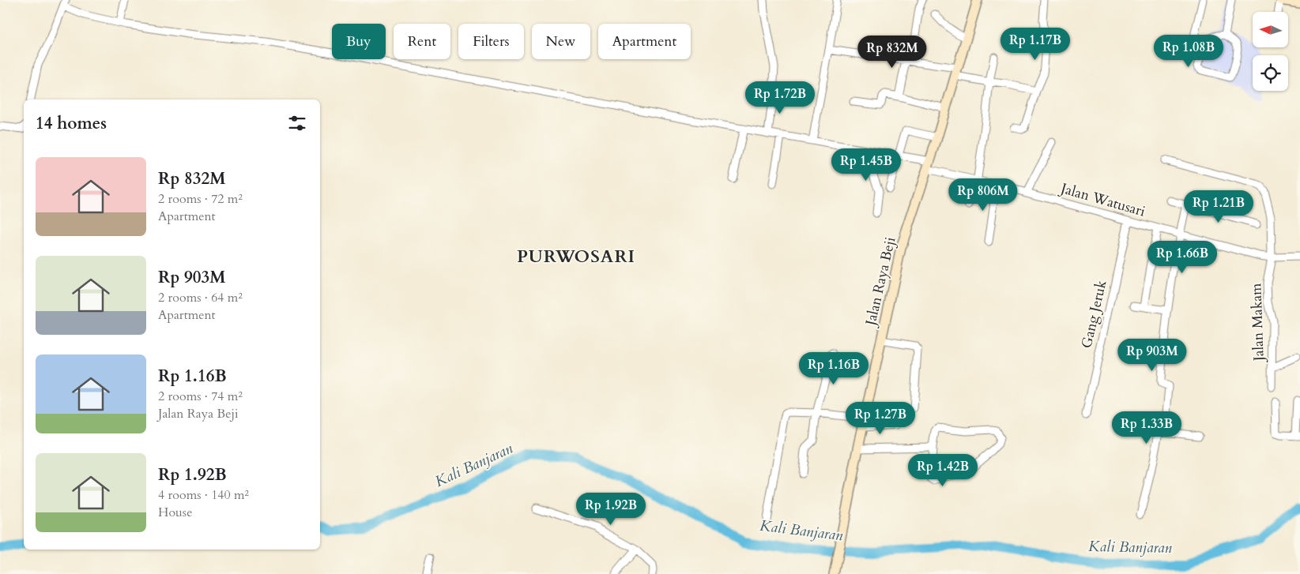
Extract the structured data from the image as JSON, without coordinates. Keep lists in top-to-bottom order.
{
  "streets": {
    "street": [
      "Jalan Watusari",
      "Jalan Raya Beji",
      "Gang Jeruk",
      "Jalan Makam"
    ]
  },
  "crossings": [
    ["Jalan Watusari", "Jalan Raya Beji"],
    ["Jalan Watusari", "Gang Jeruk"],
    ["Jalan Watusari", "Jalan Makam"]
  ],
  "districts": ["PURWOSARI"],
  "water": ["Kali Banjaran"],
  "north": "left",
  "page": {
    "chip": [
      "Buy",
      "Rent",
      "Filters",
      "New",
      "Apartment"
    ],
    "price": [
      "Rp 1.17B",
      "Rp 1.08B",
      "Rp 832M",
      "Rp 1.72B",
      "Rp 1.45B",
      "Rp 806M",
      "Rp 1.21B",
      "Rp 1.66B",
      "Rp 903M",
      "Rp 1.16B",
      "Rp 1.27B",
      "Rp 1.33B",
      "Rp 1.42B",
      "Rp 1.92B"
    ],
    "heading": "14 homes",
    "list": [
      {
        "name": "Rp 832M",
        "note": "2 rooms · 72 m² · Apartment"
      },
      {
        "name": "Rp 903M",
        "note": "2 rooms · 64 m² · Apartment"
      },
      {
        "name": "Rp 1.16B",
        "note": "2 rooms · 74 m² · Jalan Raya Beji"
      },
      {
        "name": "Rp 1.92B",
        "note": "4 rooms · 140 m² · House"
      }
    ]
  }
}
